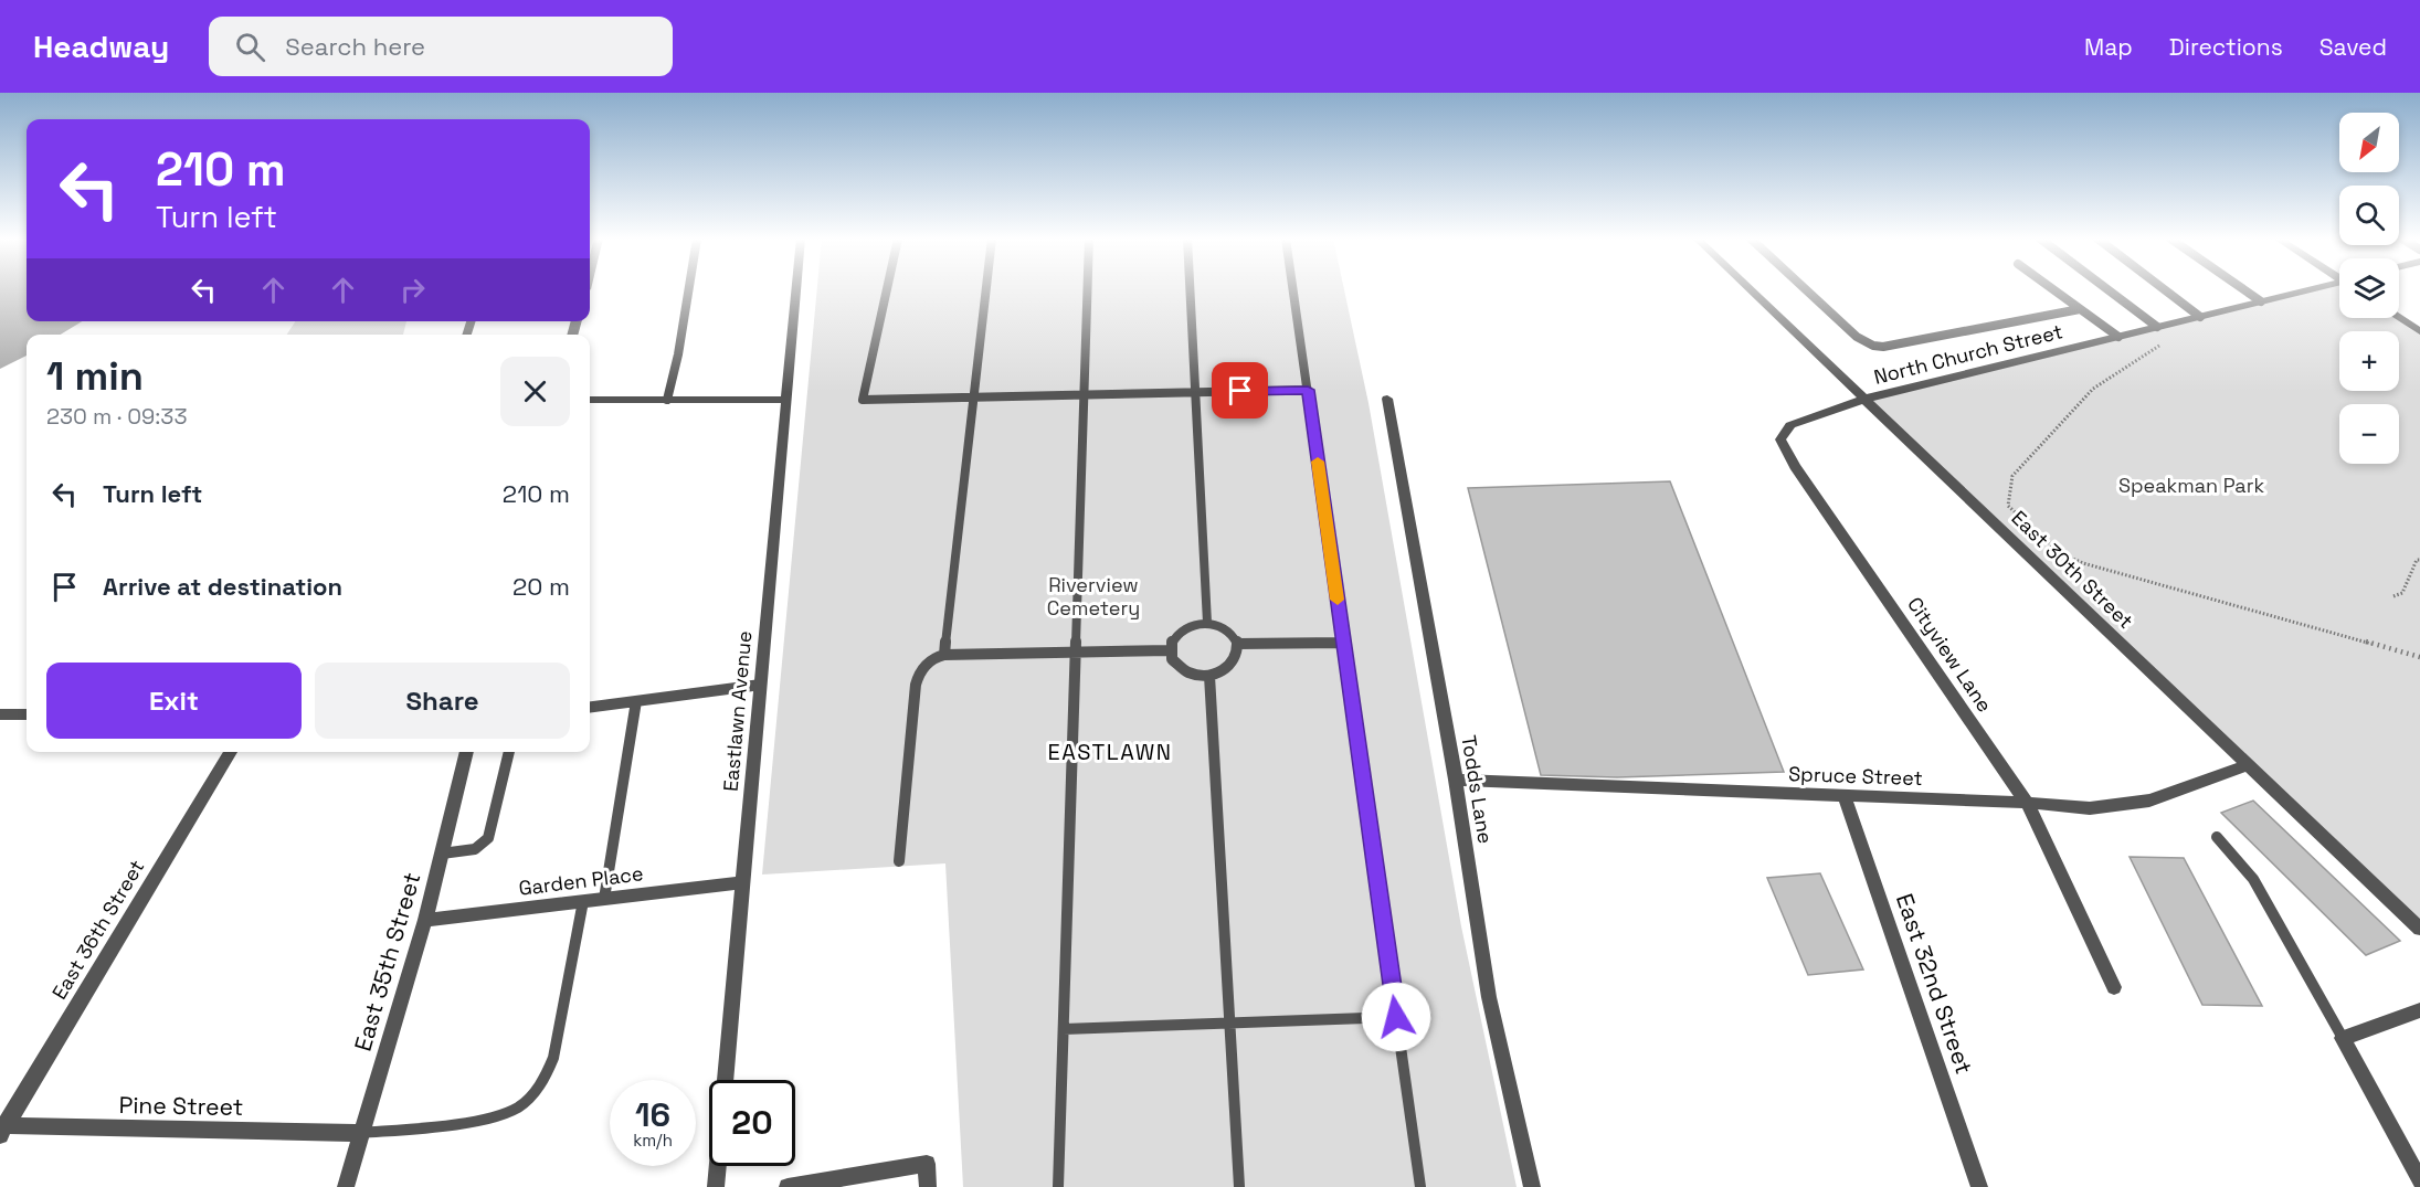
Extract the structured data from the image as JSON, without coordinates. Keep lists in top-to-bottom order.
{
  "streets": {
    "street": [
      "North Church Street",
      "East 30th Street",
      "Cityview Lane",
      "Eastlawn Avenue",
      "Spruce Street",
      "Todds Lane",
      "Garden Place",
      "East 36th Street",
      "East 35th Street",
      "East 32nd Street",
      "Pine Street"
    ]
  },
  "crossings": [
    ["North Church Street", "East 30th Street"],
    ["North Church Street", "Cityview Lane"],
    ["East 30th Street", "Cityview Lane"],
    ["East 30th Street", "Spruce Street"],
    ["Cityview Lane", "Spruce Street"],
    ["Eastlawn Avenue", "Garden Place"],
    ["Spruce Street", "Todds Lane"],
    ["Spruce Street", "East 32nd Street"],
    ["Garden Place", "East 35th Street"],
    ["East 36th Street", "Pine Street"],
    ["East 35th Street", "Pine Street"]
  ],
  "districts": ["EASTLAWN"],
  "parks": ["Speakman Park", "Riverview Cemetery"],
  "north": "bottom left",
  "page": {
    "header": "Headway",
    "search": "Search here",
    "nav": ["Map", "Directions", "Saved"],
    "map_buttons": ["+", "−"],
    "turn": ["210 m", "Turn left"],
    "heading": ["1 min", "230 m · 09:33"],
    "list": [
      {
        "name": "Turn left",
        "value": "210 m"
      },
      {
        "name": "Arrive at destination",
        "value": "20 m"
      }
    ],
    "buttons": ["Exit", "Share"],
    "speed": "16 km/h",
    "limit": "20"
  }
}
